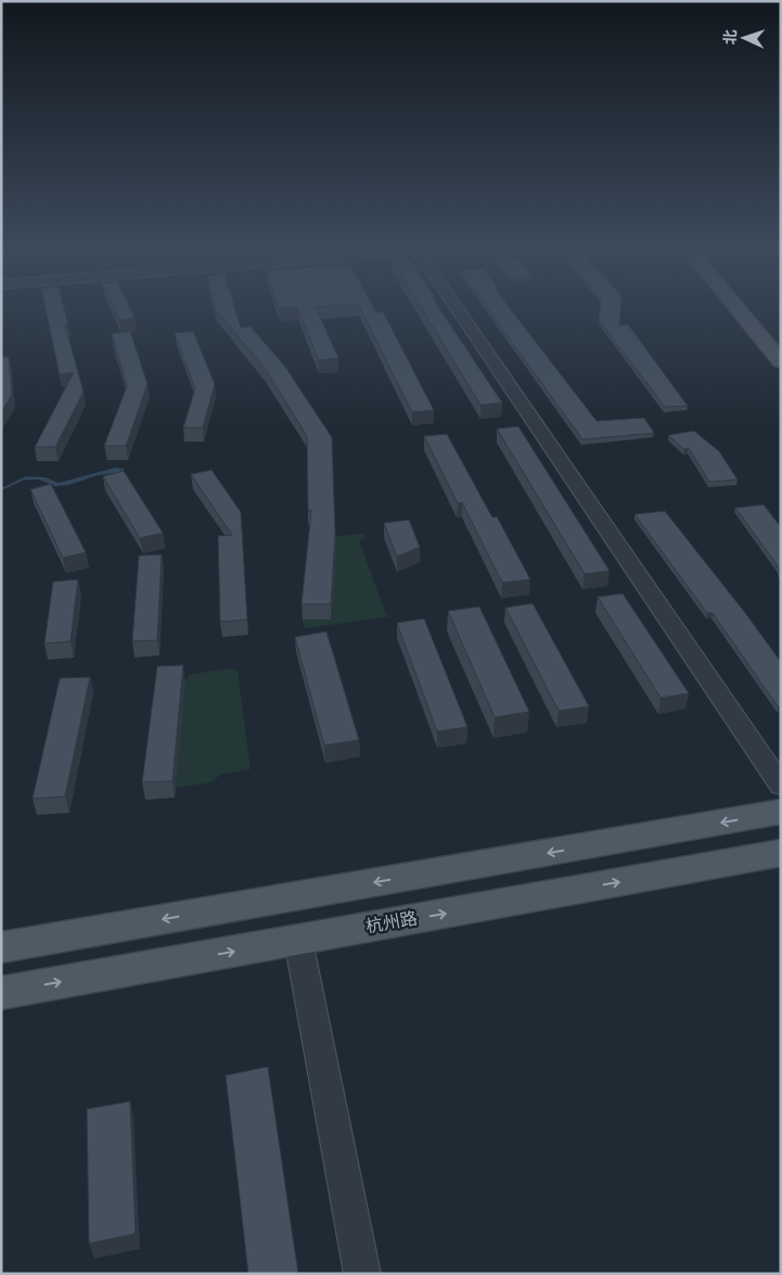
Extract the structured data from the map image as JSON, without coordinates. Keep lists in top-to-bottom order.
{
  "streets": {
    "main road": ["杭州路"]
  },
  "north": "left"
}
